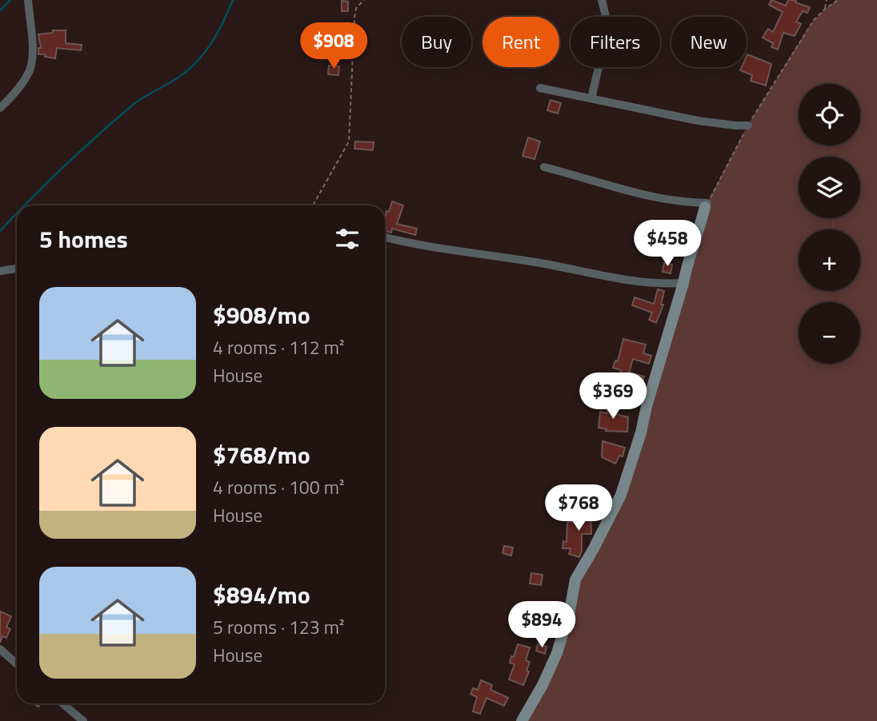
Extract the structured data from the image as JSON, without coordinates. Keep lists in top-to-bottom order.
{
  "page": {
    "chip": [
      "Buy",
      "Rent",
      "Filters",
      "New"
    ],
    "price": [
      "$908",
      "$458",
      "$369",
      "$768",
      "$894"
    ],
    "map_buttons": ["+", "−"],
    "heading": "5 homes",
    "list": [
      {
        "name": "$908/mo",
        "note": "4 rooms · 112 m² · House"
      },
      {
        "name": "$768/mo",
        "note": "4 rooms · 100 m² · House"
      },
      {
        "name": "$894/mo",
        "note": "5 rooms · 123 m² · House"
      }
    ]
  }
}
